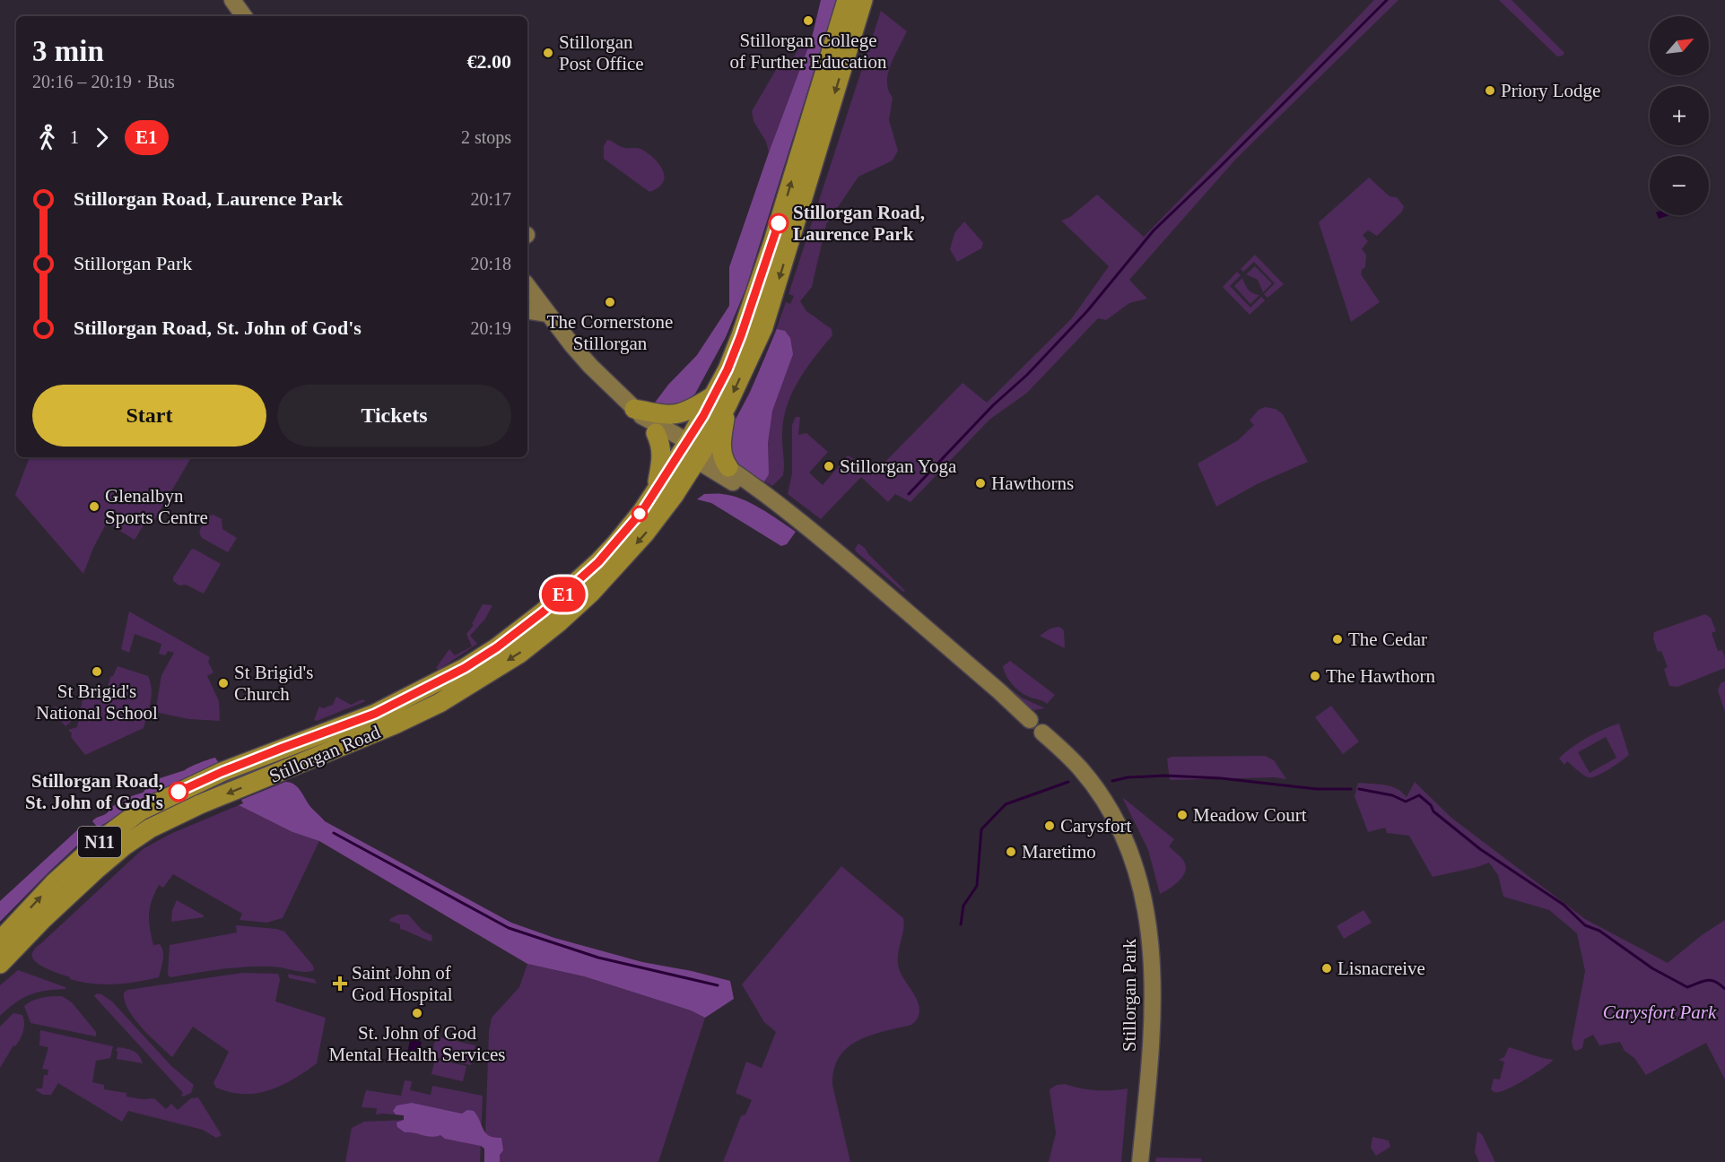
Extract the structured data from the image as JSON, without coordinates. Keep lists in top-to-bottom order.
{
  "streets": {
    "highway": ["Stillorgan Road", "N11"],
    "main road": ["Stillorgan Park"]
  },
  "crossings": [
    ["Stillorgan Road", "Stillorgan Park"]
  ],
  "parks": ["Carysfort Park"],
  "places": {
    "other": [
      "Stillorgan College of Further Education",
      "Stillorgan Post Office",
      "Priory Lodge",
      "Stillorgan Road, Laurence Park",
      "The Cornerstone Stillorgan",
      "Stillorgan Yoga",
      "Hawthorns",
      "Glenalbyn Sports Centre",
      "The Cedar",
      "St Brigid's National School",
      "The Hawthorn",
      "St Brigid's Church",
      "Stillorgan Road, St. John of God's",
      "Meadow Court",
      "Carysfort",
      "Maretimo",
      "Lisnacreive",
      "St. John of God Mental Health Services"
    ],
    "health": ["Saint John of God Hospital"]
  },
  "lines": ["bus line E1"],
  "north": "top right",
  "page": {
    "on_map": "E1",
    "map_buttons": ["+", "−"],
    "heading": ["3 min", "20:16 – 20:19 · Bus", "€2.00"],
    "legs": ["1", "E1", "2 stops"],
    "list": [
      {
        "name": "Stillorgan Road, Laurence Park",
        "value": "20:17"
      },
      {
        "name": "Stillorgan Park",
        "value": "20:18"
      },
      {
        "name": "Stillorgan Road, St. John of God's",
        "value": "20:19"
      }
    ],
    "buttons": ["Start", "Tickets"]
  }
}
